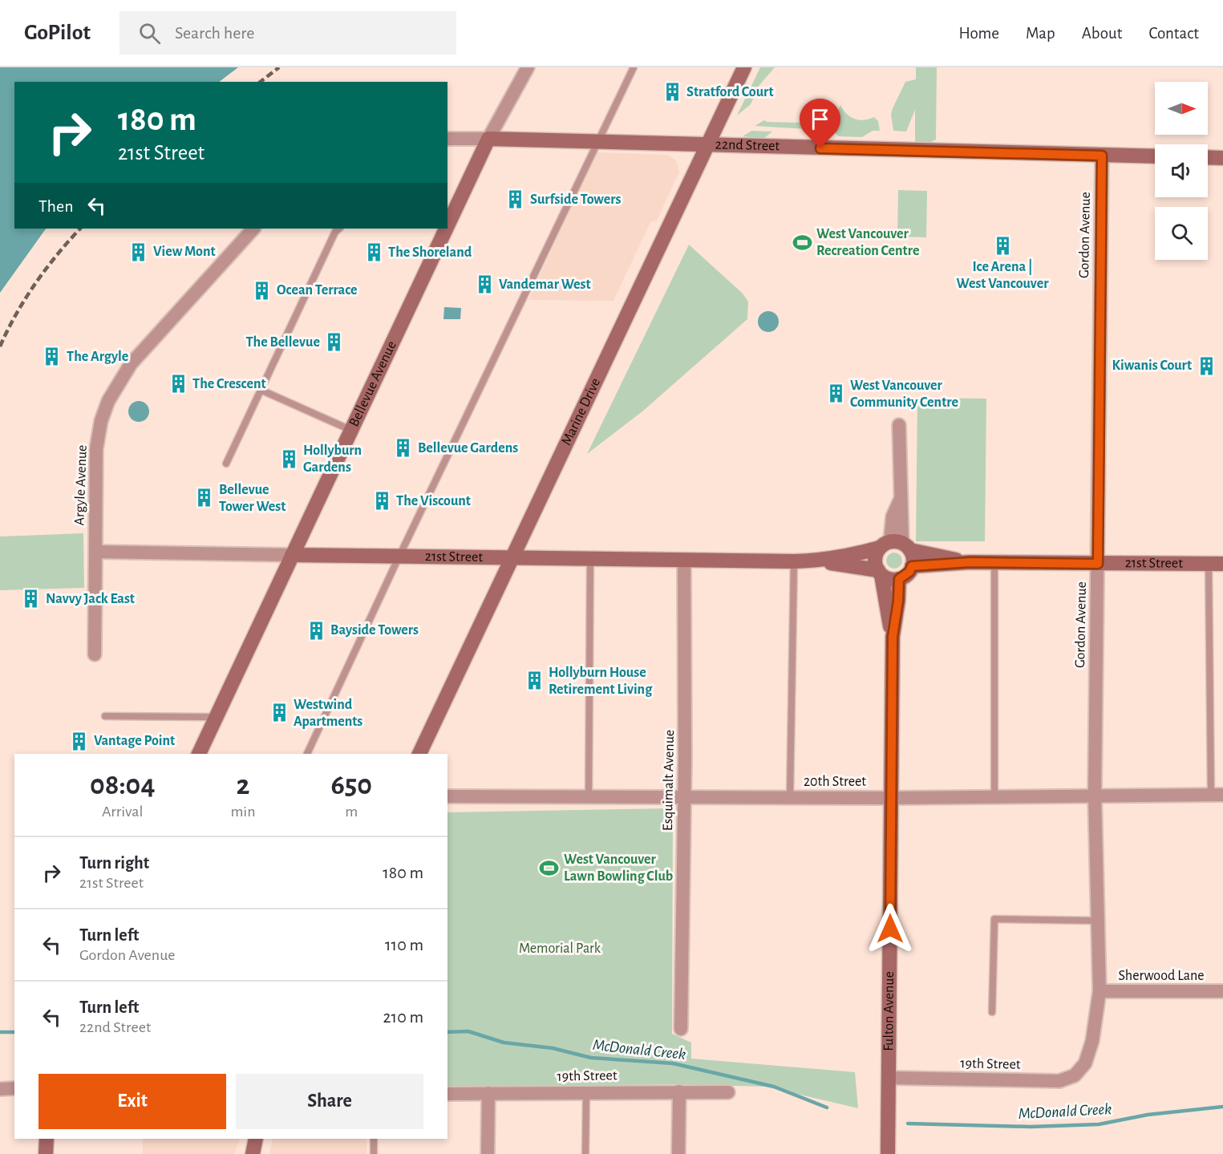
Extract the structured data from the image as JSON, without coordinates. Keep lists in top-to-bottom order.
{
  "streets": {
    "street": [
      "22nd Street",
      "Gordon Avenue",
      "Bellevue Avenue",
      "Marine Drive",
      "Argyle Avenue",
      "21st Street",
      "Esquimalt Avenue",
      "20th Street",
      "Sherwood Lane",
      "Fulton Avenue",
      "19th Street"
    ]
  },
  "crossings": [
    ["22nd Street", "Gordon Avenue"],
    ["22nd Street", "Bellevue Avenue"],
    ["22nd Street", "Marine Drive"],
    ["Gordon Avenue", "21st Street"],
    ["Gordon Avenue", "20th Street"],
    ["Gordon Avenue", "Sherwood Lane"],
    ["Gordon Avenue", "19th Street"],
    ["Bellevue Avenue", "21st Street"],
    ["Marine Drive", "21st Street"],
    ["Argyle Avenue", "21st Street"],
    ["21st Street", "Esquimalt Avenue"],
    ["21st Street", "Fulton Avenue"],
    ["Esquimalt Avenue", "20th Street"],
    ["20th Street", "Fulton Avenue"],
    ["Fulton Avenue", "19th Street"]
  ],
  "water": ["McDonald Creek"],
  "parks": ["Memorial Park"],
  "places": {
    "building": [
      "Stratford Court",
      "Surfside Towers",
      "Ice Arena | West Vancouver",
      "View Mont",
      "The Shoreland",
      "Vandemar West",
      "Ocean Terrace",
      "The Bellevue",
      "The Argyle",
      "Kiwanis Court",
      "The Crescent",
      "West Vancouver Community Centre",
      "Bellevue Gardens",
      "Hollyburn Gardens",
      "Bellevue Tower West",
      "The Viscount",
      "Navvy Jack East",
      "Bayside Towers",
      "Hollyburn House Retirement Living",
      "Westwind Apartments",
      "Vantage Point"
    ],
    "sports": ["West Vancouver Recreation Centre", "West Vancouver Lawn Bowling Club"]
  },
  "north": "right",
  "page": {
    "header": "GoPilot",
    "search": "Search here",
    "nav": [
      "Home",
      "Map",
      "About",
      "Contact"
    ],
    "turn": ["180 m", "21st Street"],
    "then": "Then",
    "eta": [
      "08:04",
      "Arrival",
      "2",
      "min",
      "650",
      "m"
    ],
    "list": [
      {
        "name": "Turn right",
        "note": "21st Street",
        "value": "180 m"
      },
      {
        "name": "Turn left",
        "note": "Gordon Avenue",
        "value": "110 m"
      },
      {
        "name": "Turn left",
        "note": "22nd Street",
        "value": "210 m"
      }
    ],
    "buttons": ["Exit", "Share"]
  }
}
